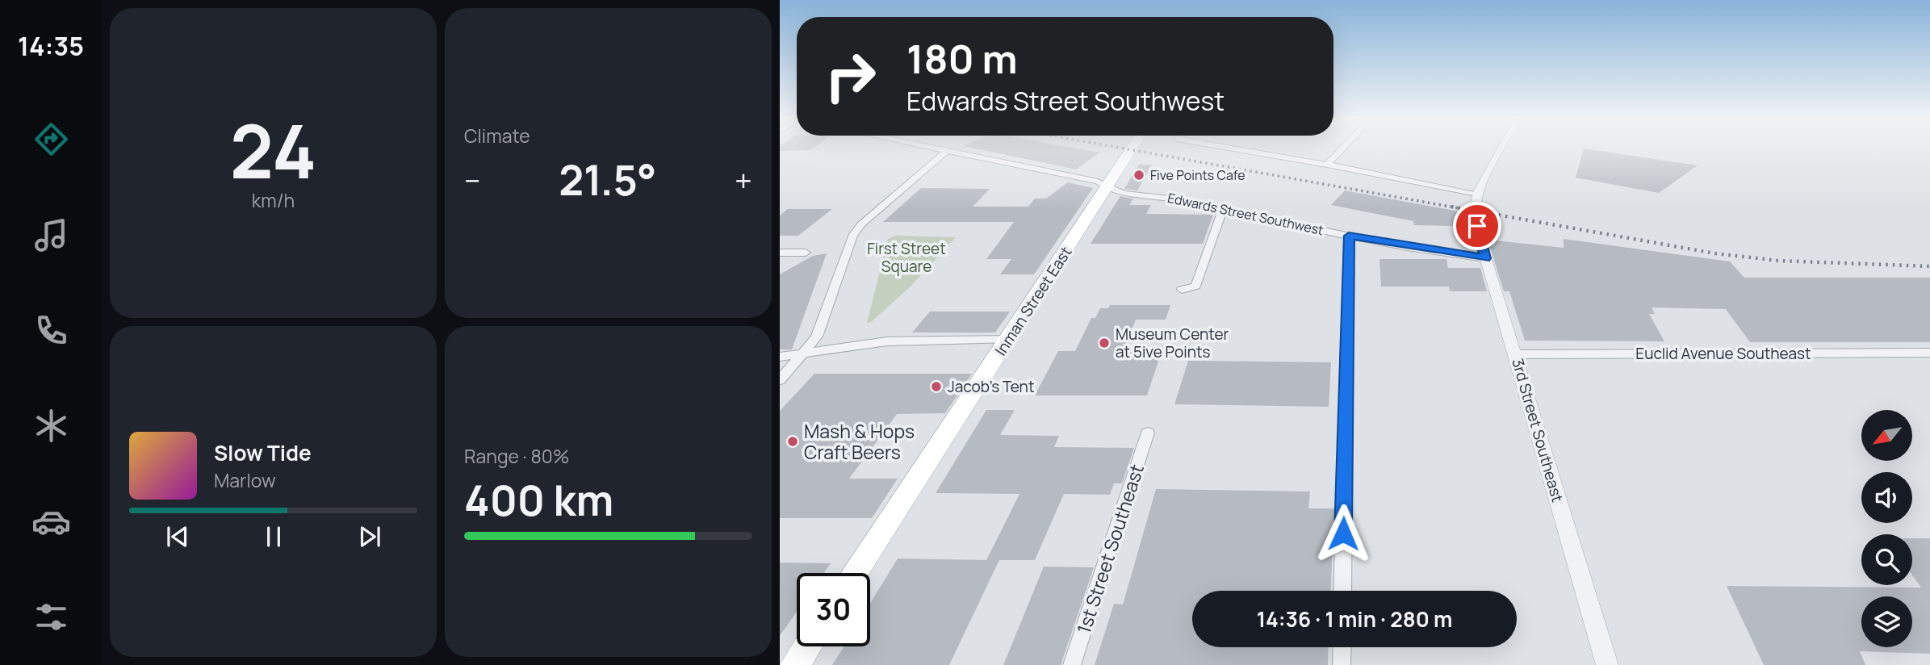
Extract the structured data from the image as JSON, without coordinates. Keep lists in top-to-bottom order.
{
  "streets": {
    "main road": ["Inman Street East"],
    "street": [
      "Edwards Street Southwest",
      "Euclid Avenue Southeast",
      "3rd Street Southeast",
      "1st Street Southeast"
    ]
  },
  "crossings": [
    ["Edwards Street Southwest", "Inman Street East"],
    ["Edwards Street Southwest", "3rd Street Southeast"],
    ["Euclid Avenue Southeast", "3rd Street Southeast"]
  ],
  "parks": ["First Street Square"],
  "places": [
    "Five Points Cafe",
    "Museum Center at 5ive Points",
    "Jacob's Tent",
    "Mash & Hops Craft Beers"
  ],
  "north": "bottom left",
  "page": {
    "tabs": "14:35",
    "tile": [
      ["24", "km/h"],
      "Climate",
      ["Range · 80%", "400 km"]
    ],
    "turn": ["180 m", "Edwards Street Southwest"],
    "heat": ["−", "21.5°", "+"],
    "song": ["Slow Tide", "Marlow"],
    "limit": "30",
    "trip": "14:36 · 1 min · 280 m"
  }
}
